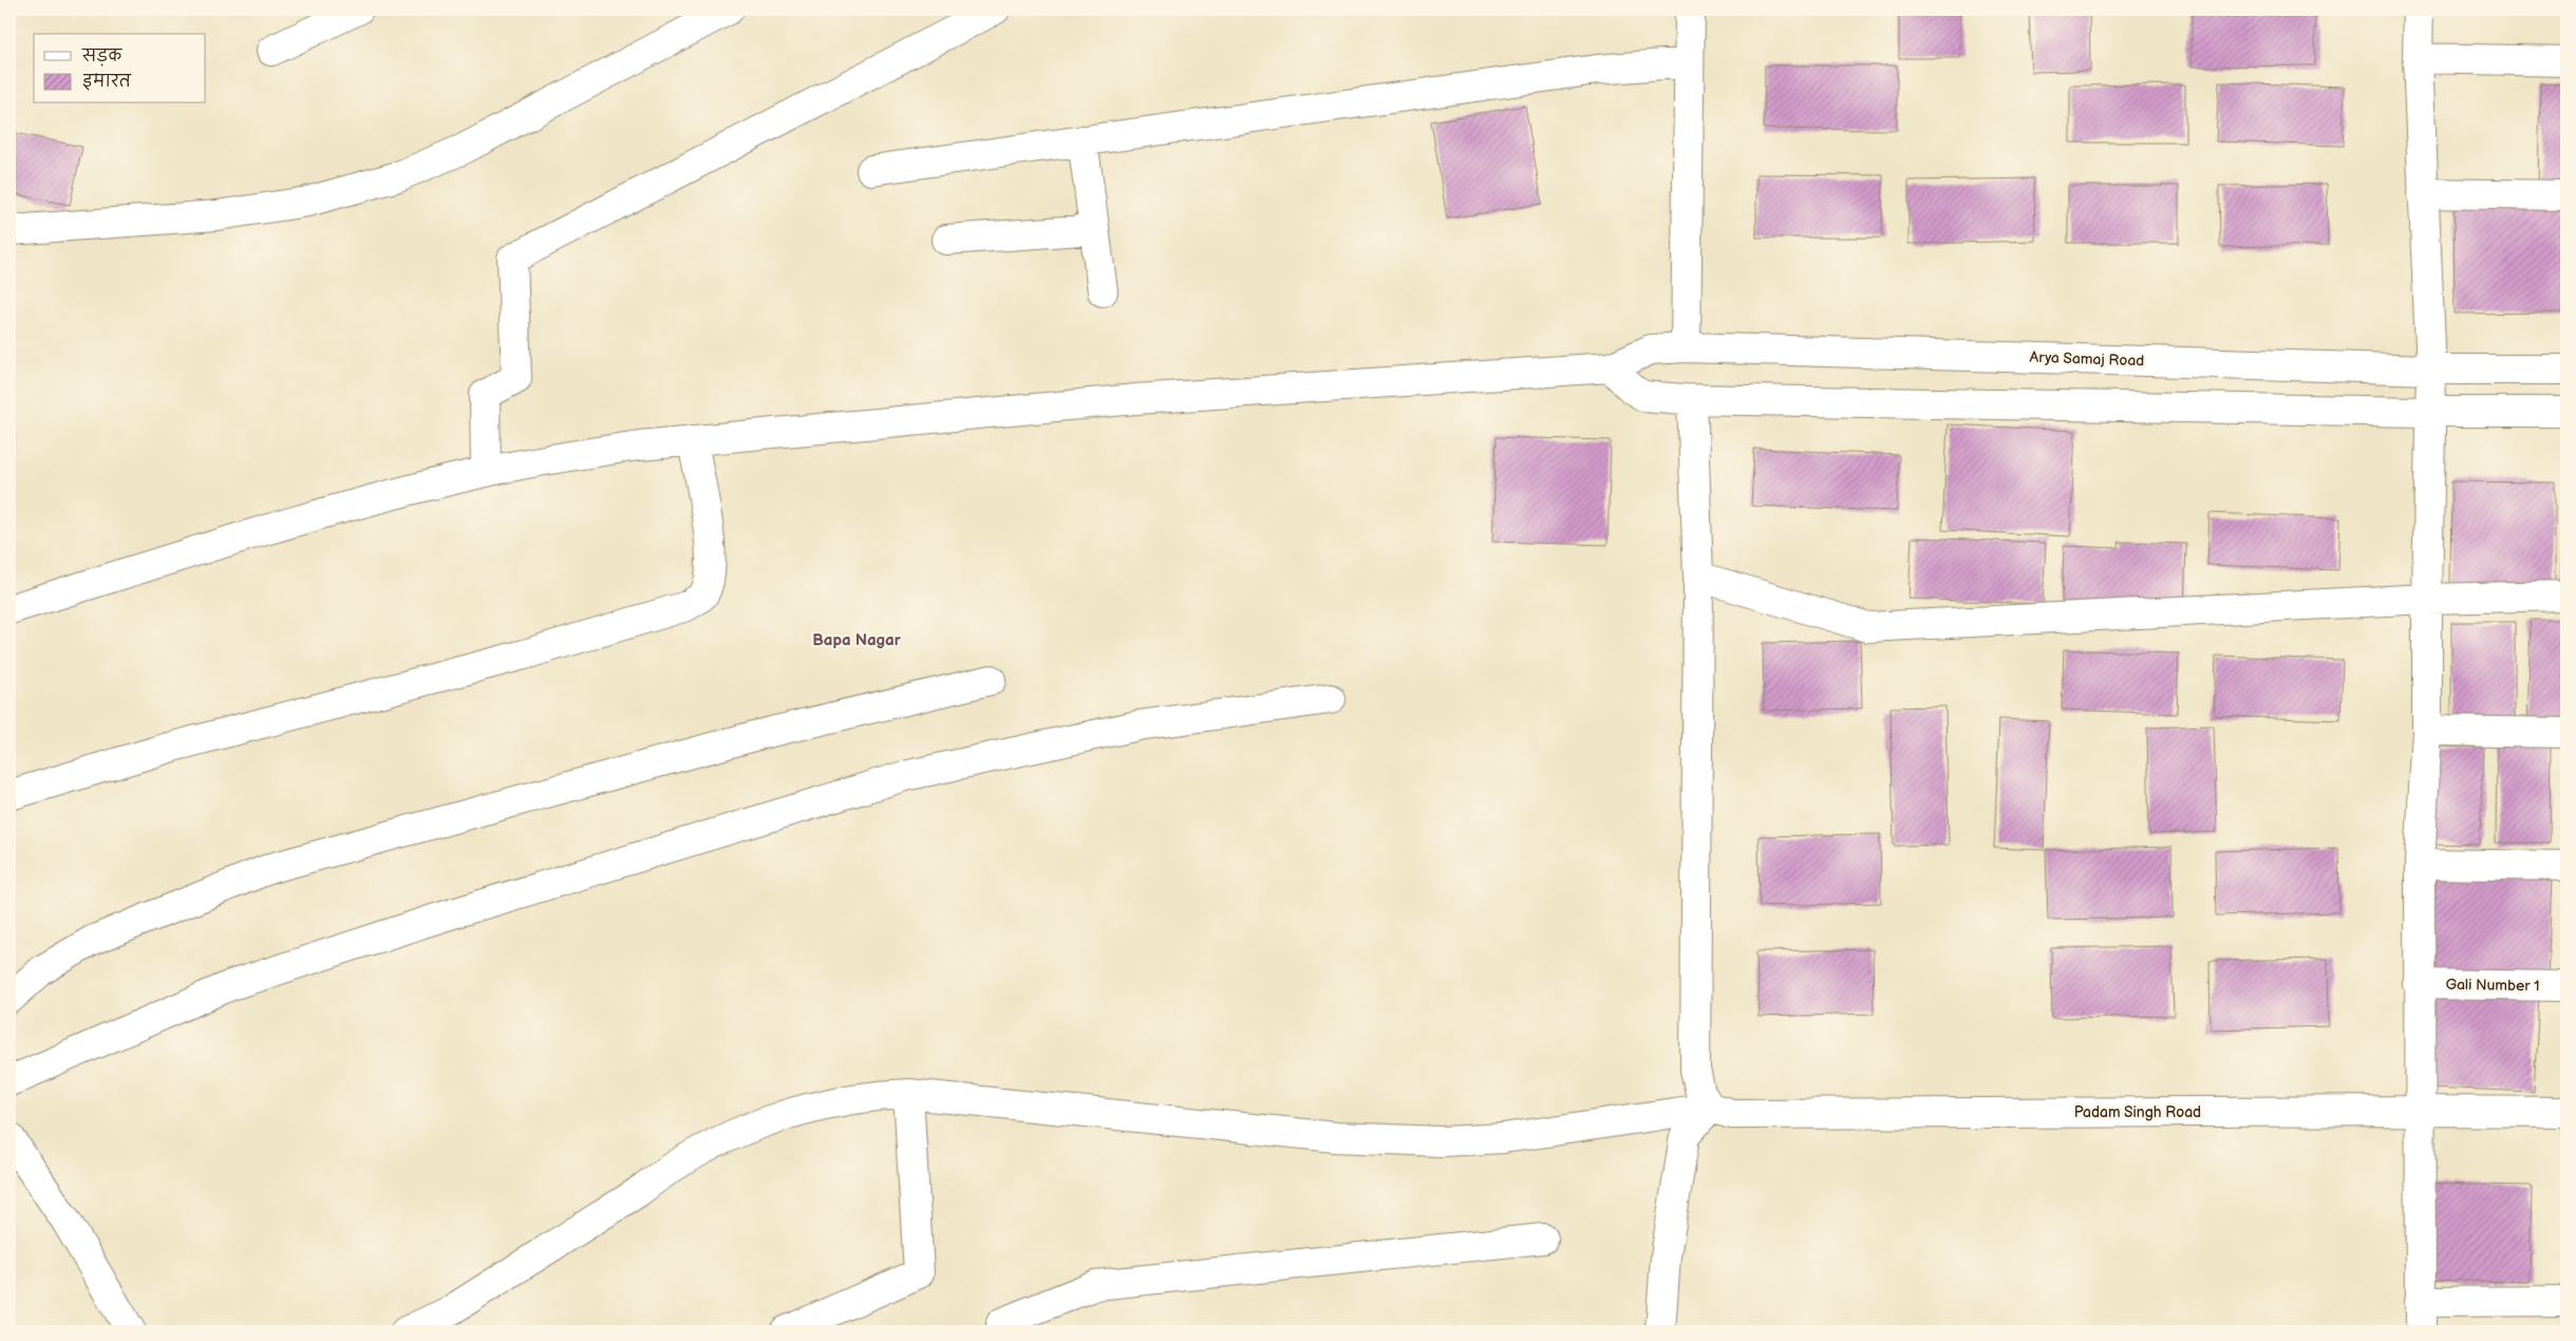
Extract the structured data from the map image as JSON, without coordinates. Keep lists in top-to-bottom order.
{
  "streets": {
    "street": ["Arya Samaj Road", "Gali Number 1", "Padam Singh Road"]
  },
  "districts": ["Bapa Nagar"],
  "legend": ["सड़क", "इमारत"]
}
